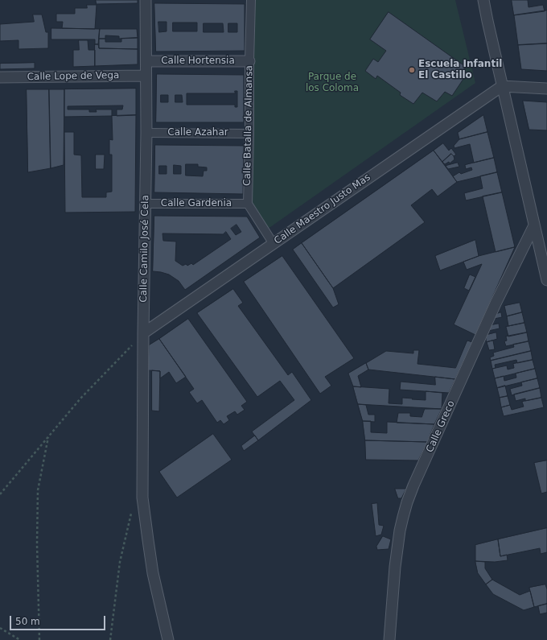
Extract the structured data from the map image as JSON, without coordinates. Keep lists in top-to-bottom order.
{
  "streets": {
    "street": [
      "Calle Hortensia",
      "Calle Lope de Vega",
      "Calle Batalla de Almansa",
      "Calle Azahar",
      "Calle Gardenia",
      "Calle Maestro Justo Mas",
      "Calle Camilo José Cela",
      "Calle Greco"
    ]
  },
  "crossings": [
    ["Calle Hortensia", "Calle Batalla de Almansa"],
    ["Calle Hortensia", "Calle Camilo José Cela"],
    ["Calle Lope de Vega", "Calle Camilo José Cela"],
    ["Calle Batalla de Almansa", "Calle Azahar"],
    ["Calle Batalla de Almansa", "Calle Gardenia"],
    ["Calle Azahar", "Calle Camilo José Cela"],
    ["Calle Gardenia", "Calle Camilo José Cela"],
    ["Calle Maestro Justo Mas", "Calle Camilo José Cela"]
  ],
  "parks": ["Parque de los Coloma"],
  "places": ["Escuela Infantil El Castillo"],
  "scale_bar": "50 m"
}
